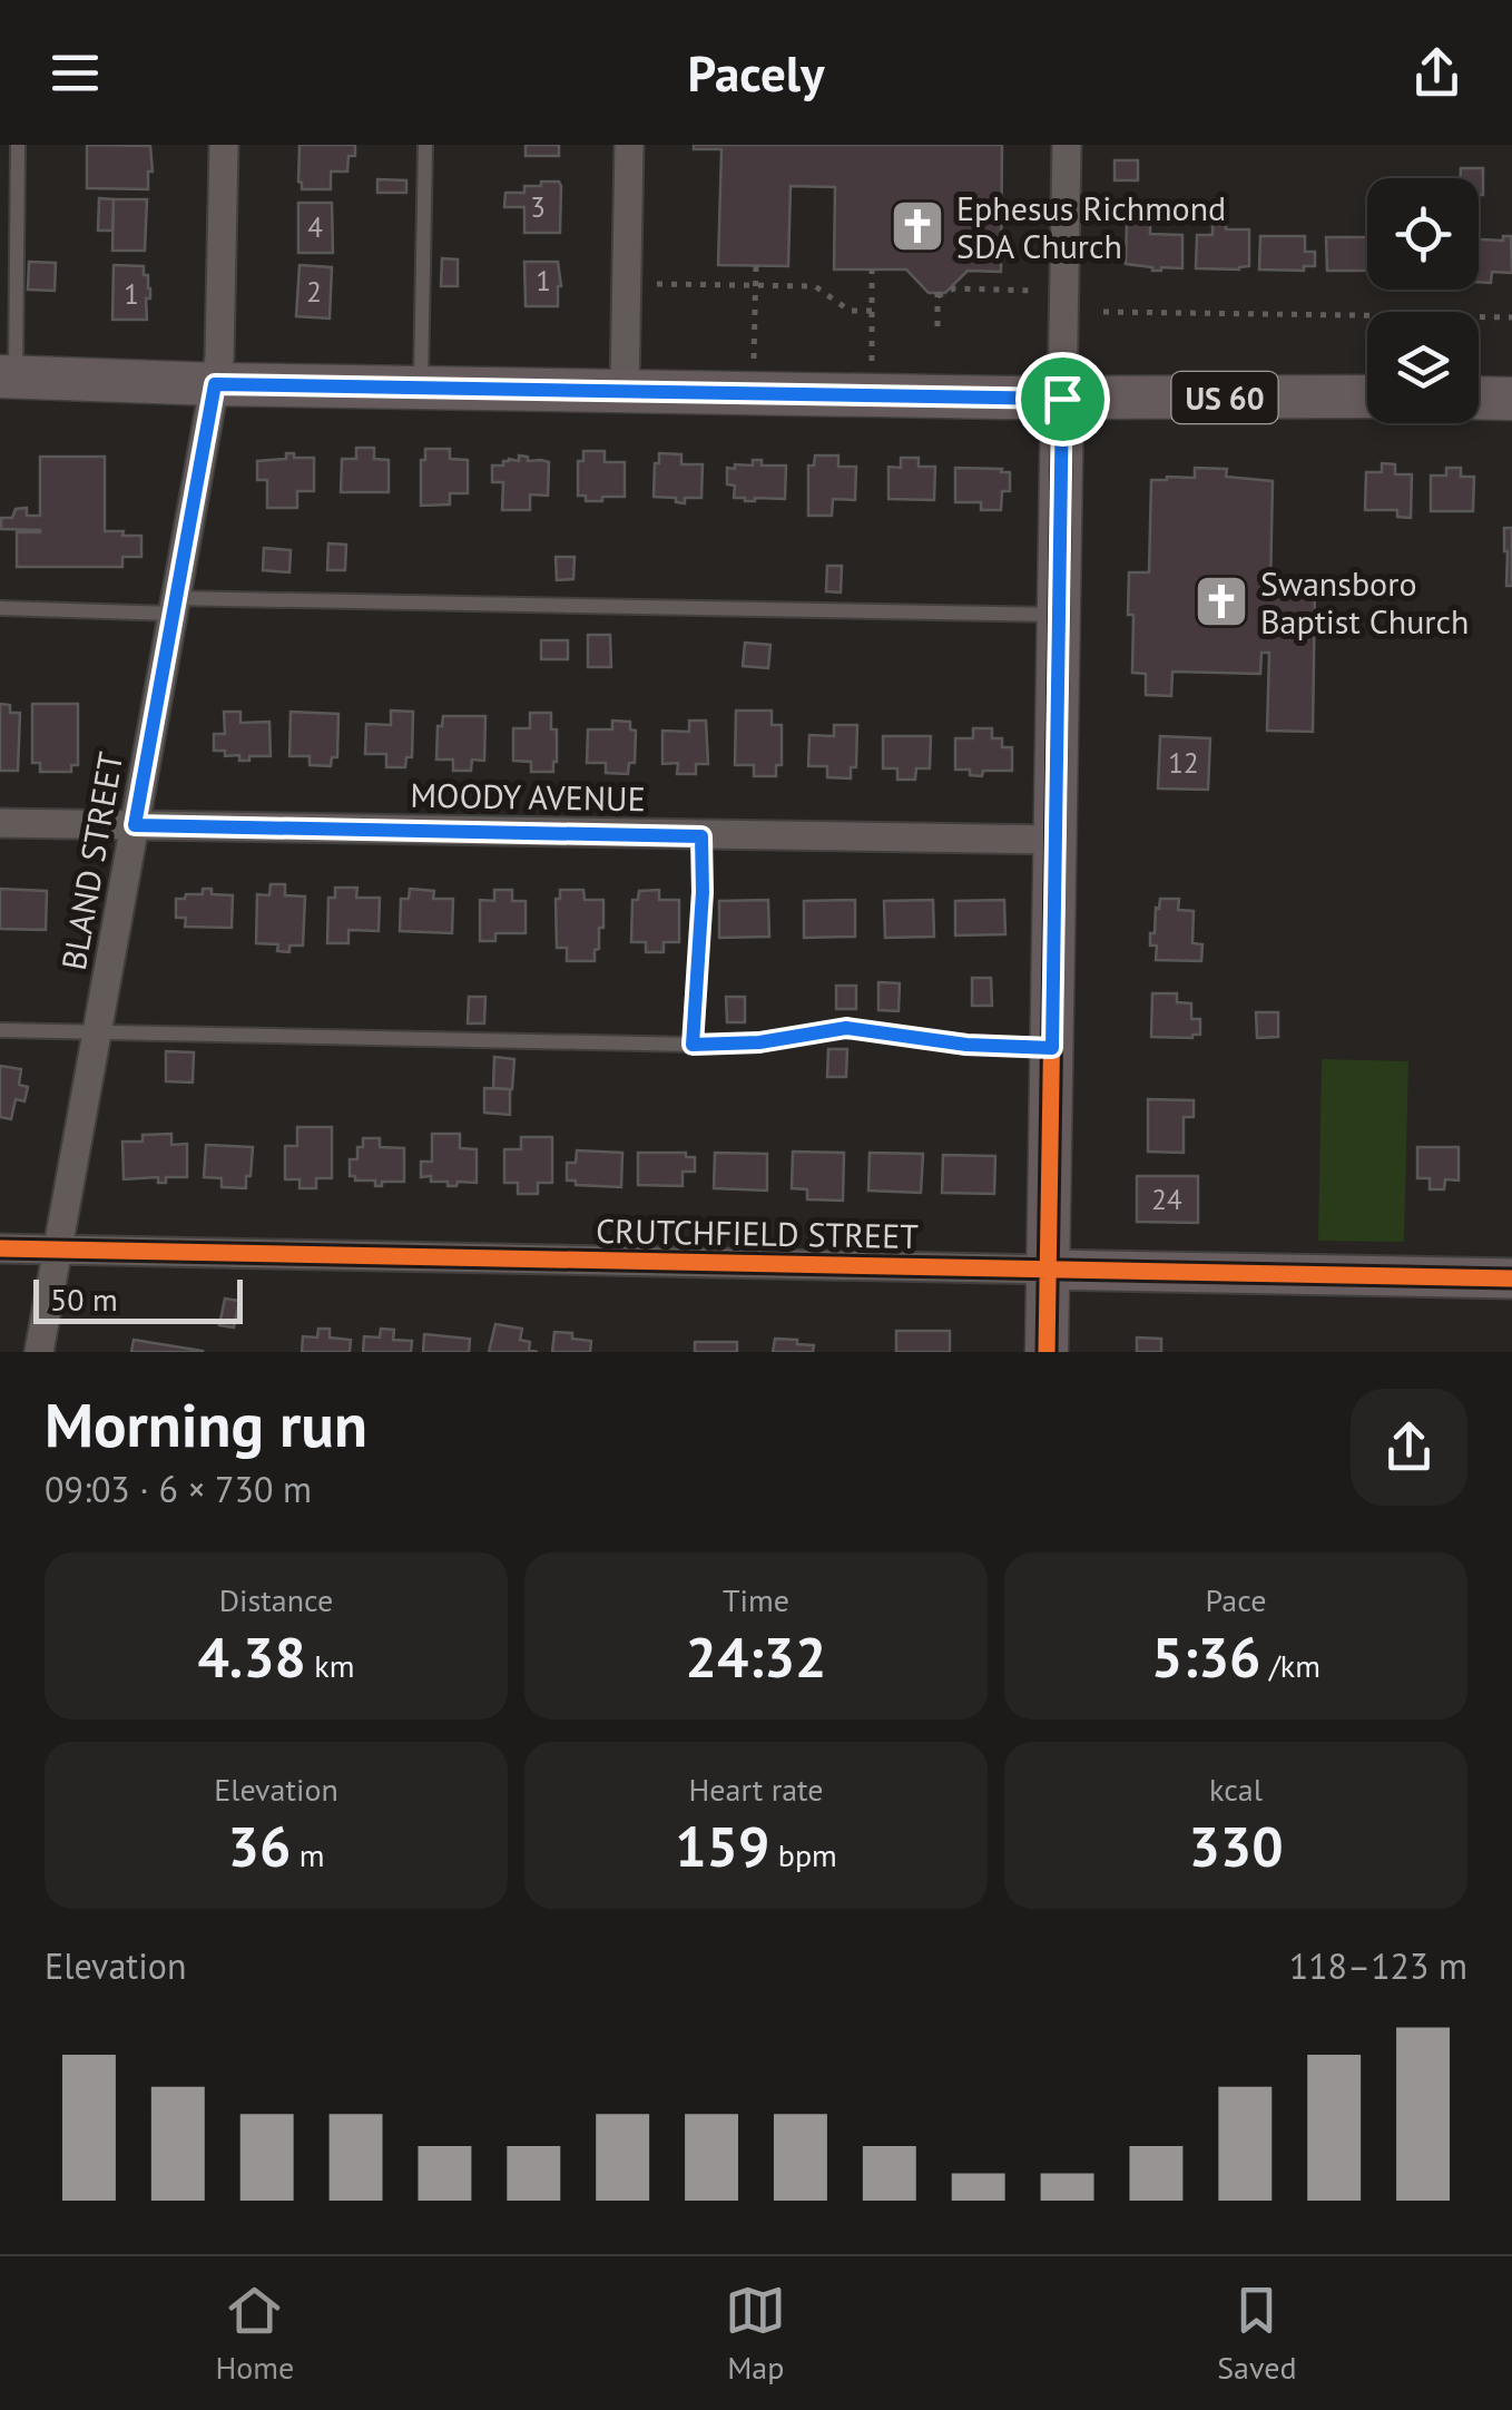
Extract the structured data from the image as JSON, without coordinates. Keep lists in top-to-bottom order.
{
  "streets": {
    "main road": ["US 60"],
    "street": ["MOODY AVENUE", "BLAND STREET", "CRUTCHFIELD STREET"]
  },
  "crossings": [
    ["MOODY AVENUE", "BLAND STREET"],
    ["BLAND STREET", "CRUTCHFIELD STREET"]
  ],
  "places": {
    "church": ["Ephesus Richmond SDA Church", "Swansboro Baptist Church"]
  },
  "house_numbers": [
    "3",
    "4",
    "1",
    "2",
    "1",
    "12",
    "24"
  ],
  "scale_bar": "50 m",
  "page": {
    "header": "Pacely",
    "scale": "50 m",
    "heading": ["Morning run", "09:03 · 6 × 730 m"],
    "stats": [
      ["Distance", "4.38 km"],
      ["Time", "24:32"],
      ["Pace", "5:36 /km"],
      ["Elevation", "36 m"],
      ["Heart rate", "159 bpm"],
      ["kcal", "330"]
    ],
    "chart": ["Elevation", "118–123 m"],
    "tabs": ["Home", "Map", "Saved"]
  }
}
